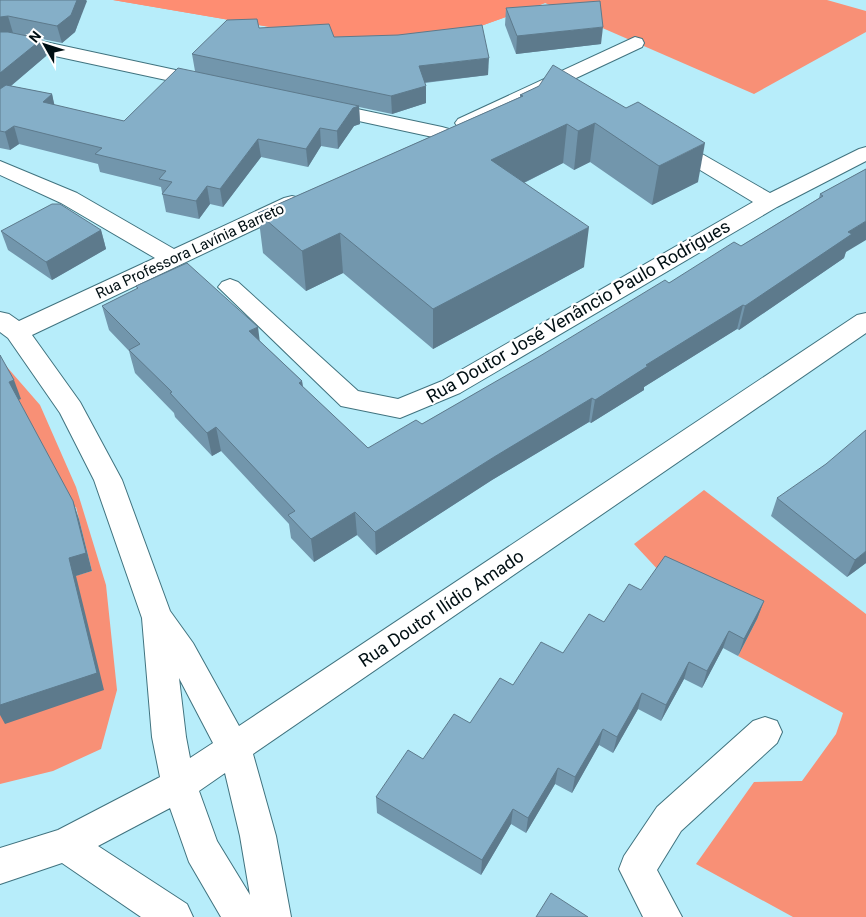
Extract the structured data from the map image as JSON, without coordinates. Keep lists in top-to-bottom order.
{
  "streets": {
    "street": ["Rua Professora Lavínia Barreto", "Rua Doutor José Venâncio Paulo Rodrigues", "Rua Doutor Ilídio Amado"]
  },
  "north": "top left"
}
